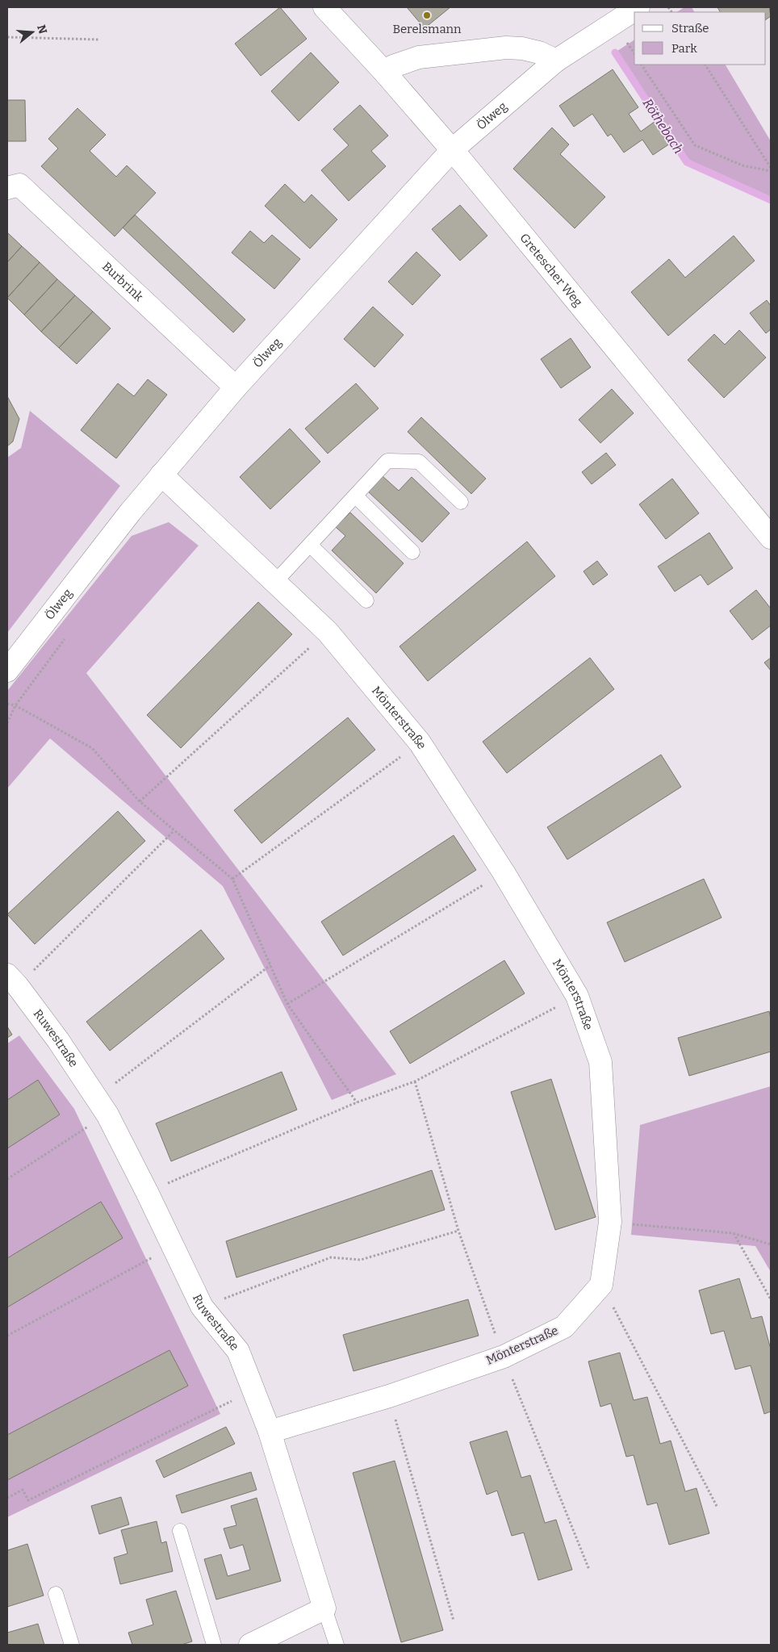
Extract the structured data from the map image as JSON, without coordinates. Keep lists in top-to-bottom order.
{
  "streets": {
    "street": [
      "Ölweg",
      "Gretescher Weg",
      "Burbrink",
      "Mönterstraße",
      "Ruwestraße"
    ]
  },
  "crossings": [
    ["Ölweg", "Gretescher Weg"],
    ["Ölweg", "Burbrink"],
    ["Ölweg", "Mönterstraße"],
    ["Mönterstraße", "Ruwestraße"]
  ],
  "water": ["Röthebach"],
  "places": ["Berelsmann"],
  "legend": ["Straße", "Park"],
  "north": "right"
}
